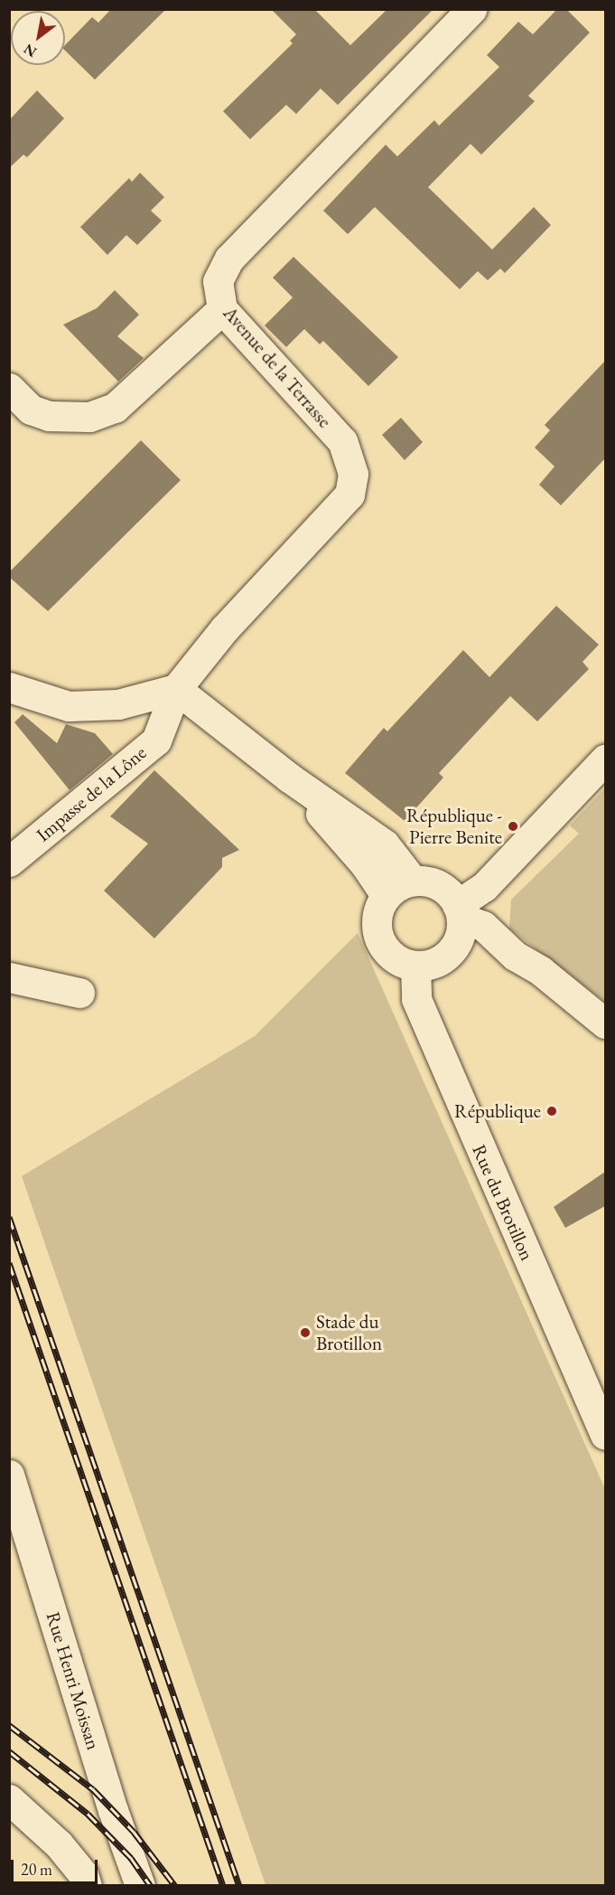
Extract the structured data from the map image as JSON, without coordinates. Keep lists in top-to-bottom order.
{
  "streets": {
    "street": [
      "Avenue de la Terrasse",
      "Impasse de la Lône",
      "Rue du Brotillon",
      "Rue Henri Moissan"
    ]
  },
  "crossings": [
    ["Avenue de la Terrasse", "Impasse de la Lône"]
  ],
  "places": ["République - Pierre Benite", "République", "Stade du Brotillon"],
  "scale_bar": "20 m",
  "north": "bottom left"
}
